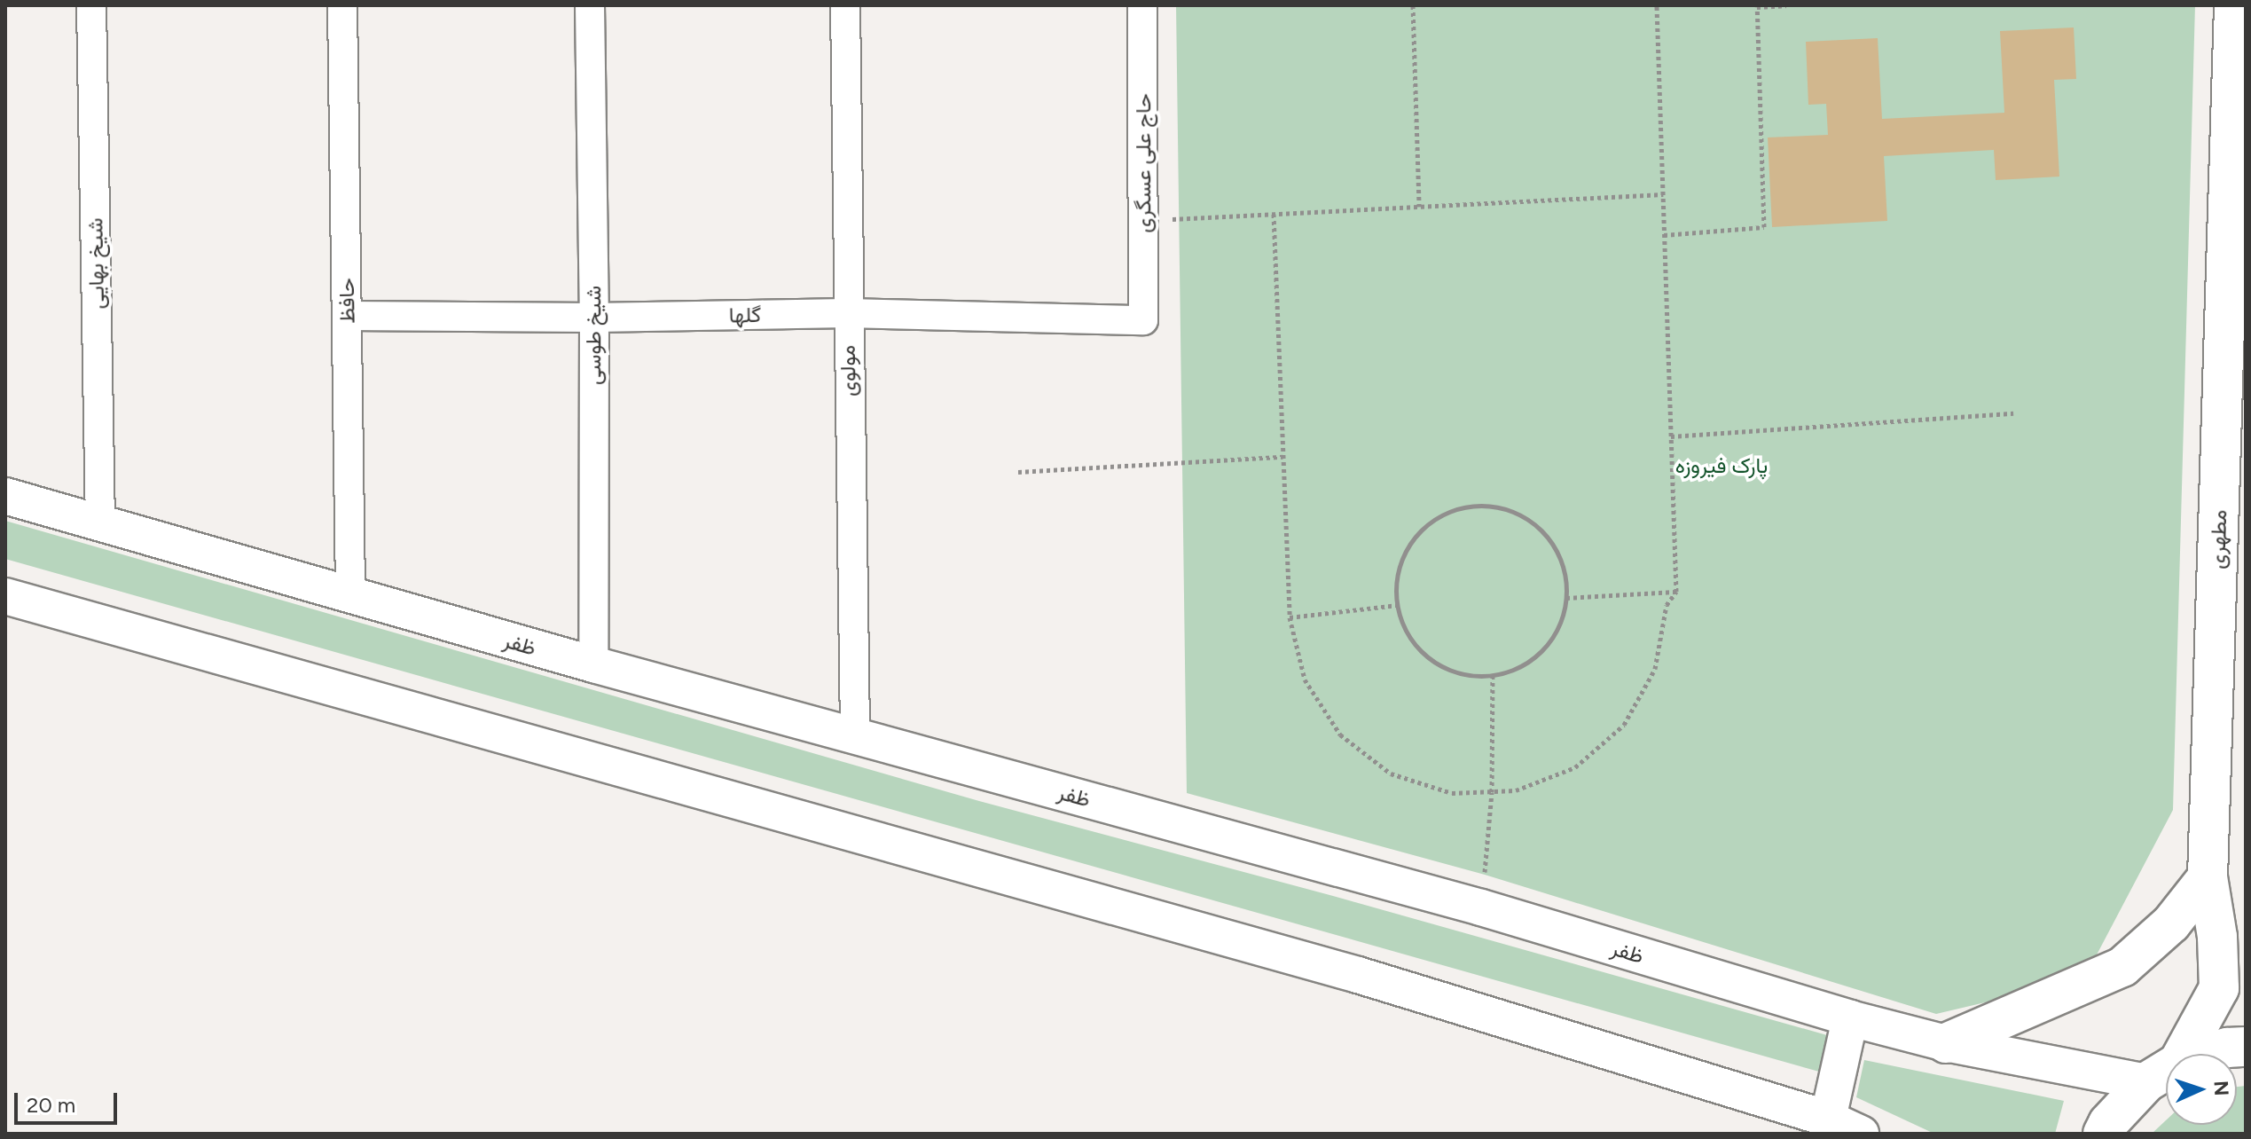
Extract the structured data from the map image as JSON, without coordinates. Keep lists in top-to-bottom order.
{
  "streets": {
    "main road": ["مطهری"],
    "street": [
      "حاج علی عسگری",
      "شیخ بهایی",
      "حافظ",
      "گلها",
      "شیخ طوسی",
      "مولوی",
      "ظفر"
    ]
  },
  "crossings": [
    ["حاج علی عسگری", "گلها"],
    ["شیخ بهایی", "ظفر"],
    ["حافظ", "گلها"],
    ["حافظ", "ظفر"],
    ["گلها", "شیخ طوسی"],
    ["گلها", "مولوی"],
    ["شیخ طوسی", "ظفر"],
    ["مولوی", "ظفر"]
  ],
  "parks": ["پارک فیروزه"],
  "scale_bar": "20 m",
  "north": "right"
}
